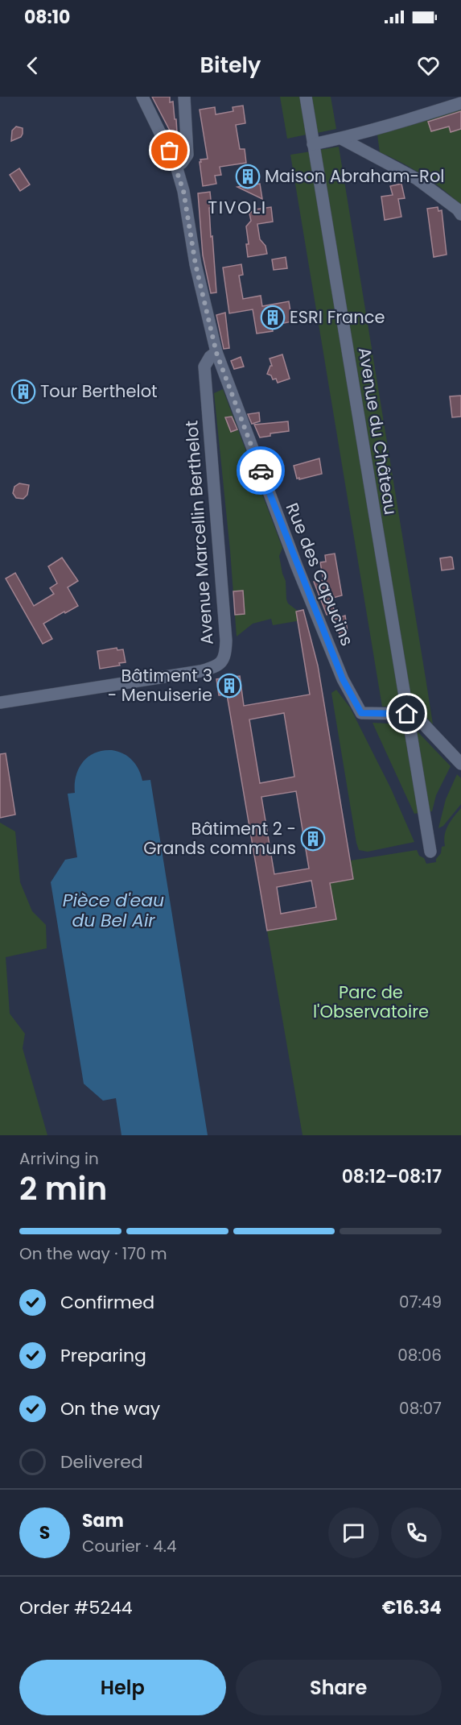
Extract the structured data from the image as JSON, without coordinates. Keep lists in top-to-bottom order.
{
  "streets": {
    "street": ["Avenue du Château", "Avenue Marcellin Berthelot", "Rue des Capucins"]
  },
  "crossings": [
    ["Avenue du Château", "Rue des Capucins"],
    ["Avenue Marcellin Berthelot", "Rue des Capucins"]
  ],
  "districts": ["TIVOLI"],
  "water": ["Pièce d'eau du Bel Air"],
  "parks": ["Parc de l'Observatoire"],
  "places": {
    "building": [
      "Maison Abraham-Rol",
      "ESRI France",
      "Tour Berthelot",
      "Bâtiment 3 - Menuiserie",
      "Bâtiment 2 - Grands communs"
    ]
  },
  "page": {
    "status": "08:10",
    "header": "Bitely",
    "heading": ["2 min", "Arriving in", "08:12–08:17"],
    "panel": [
      "Sam",
      "Courier · 4.4",
      "Order #5244",
      "€16.34"
    ],
    "bar": "On the way · 170 m",
    "list": [
      ["Confirmed", "07:49"],
      ["Preparing", "08:06"],
      ["On the way", "08:07"],
      "Delivered"
    ],
    "round": "S",
    "buttons": ["Help", "Share"]
  }
}
